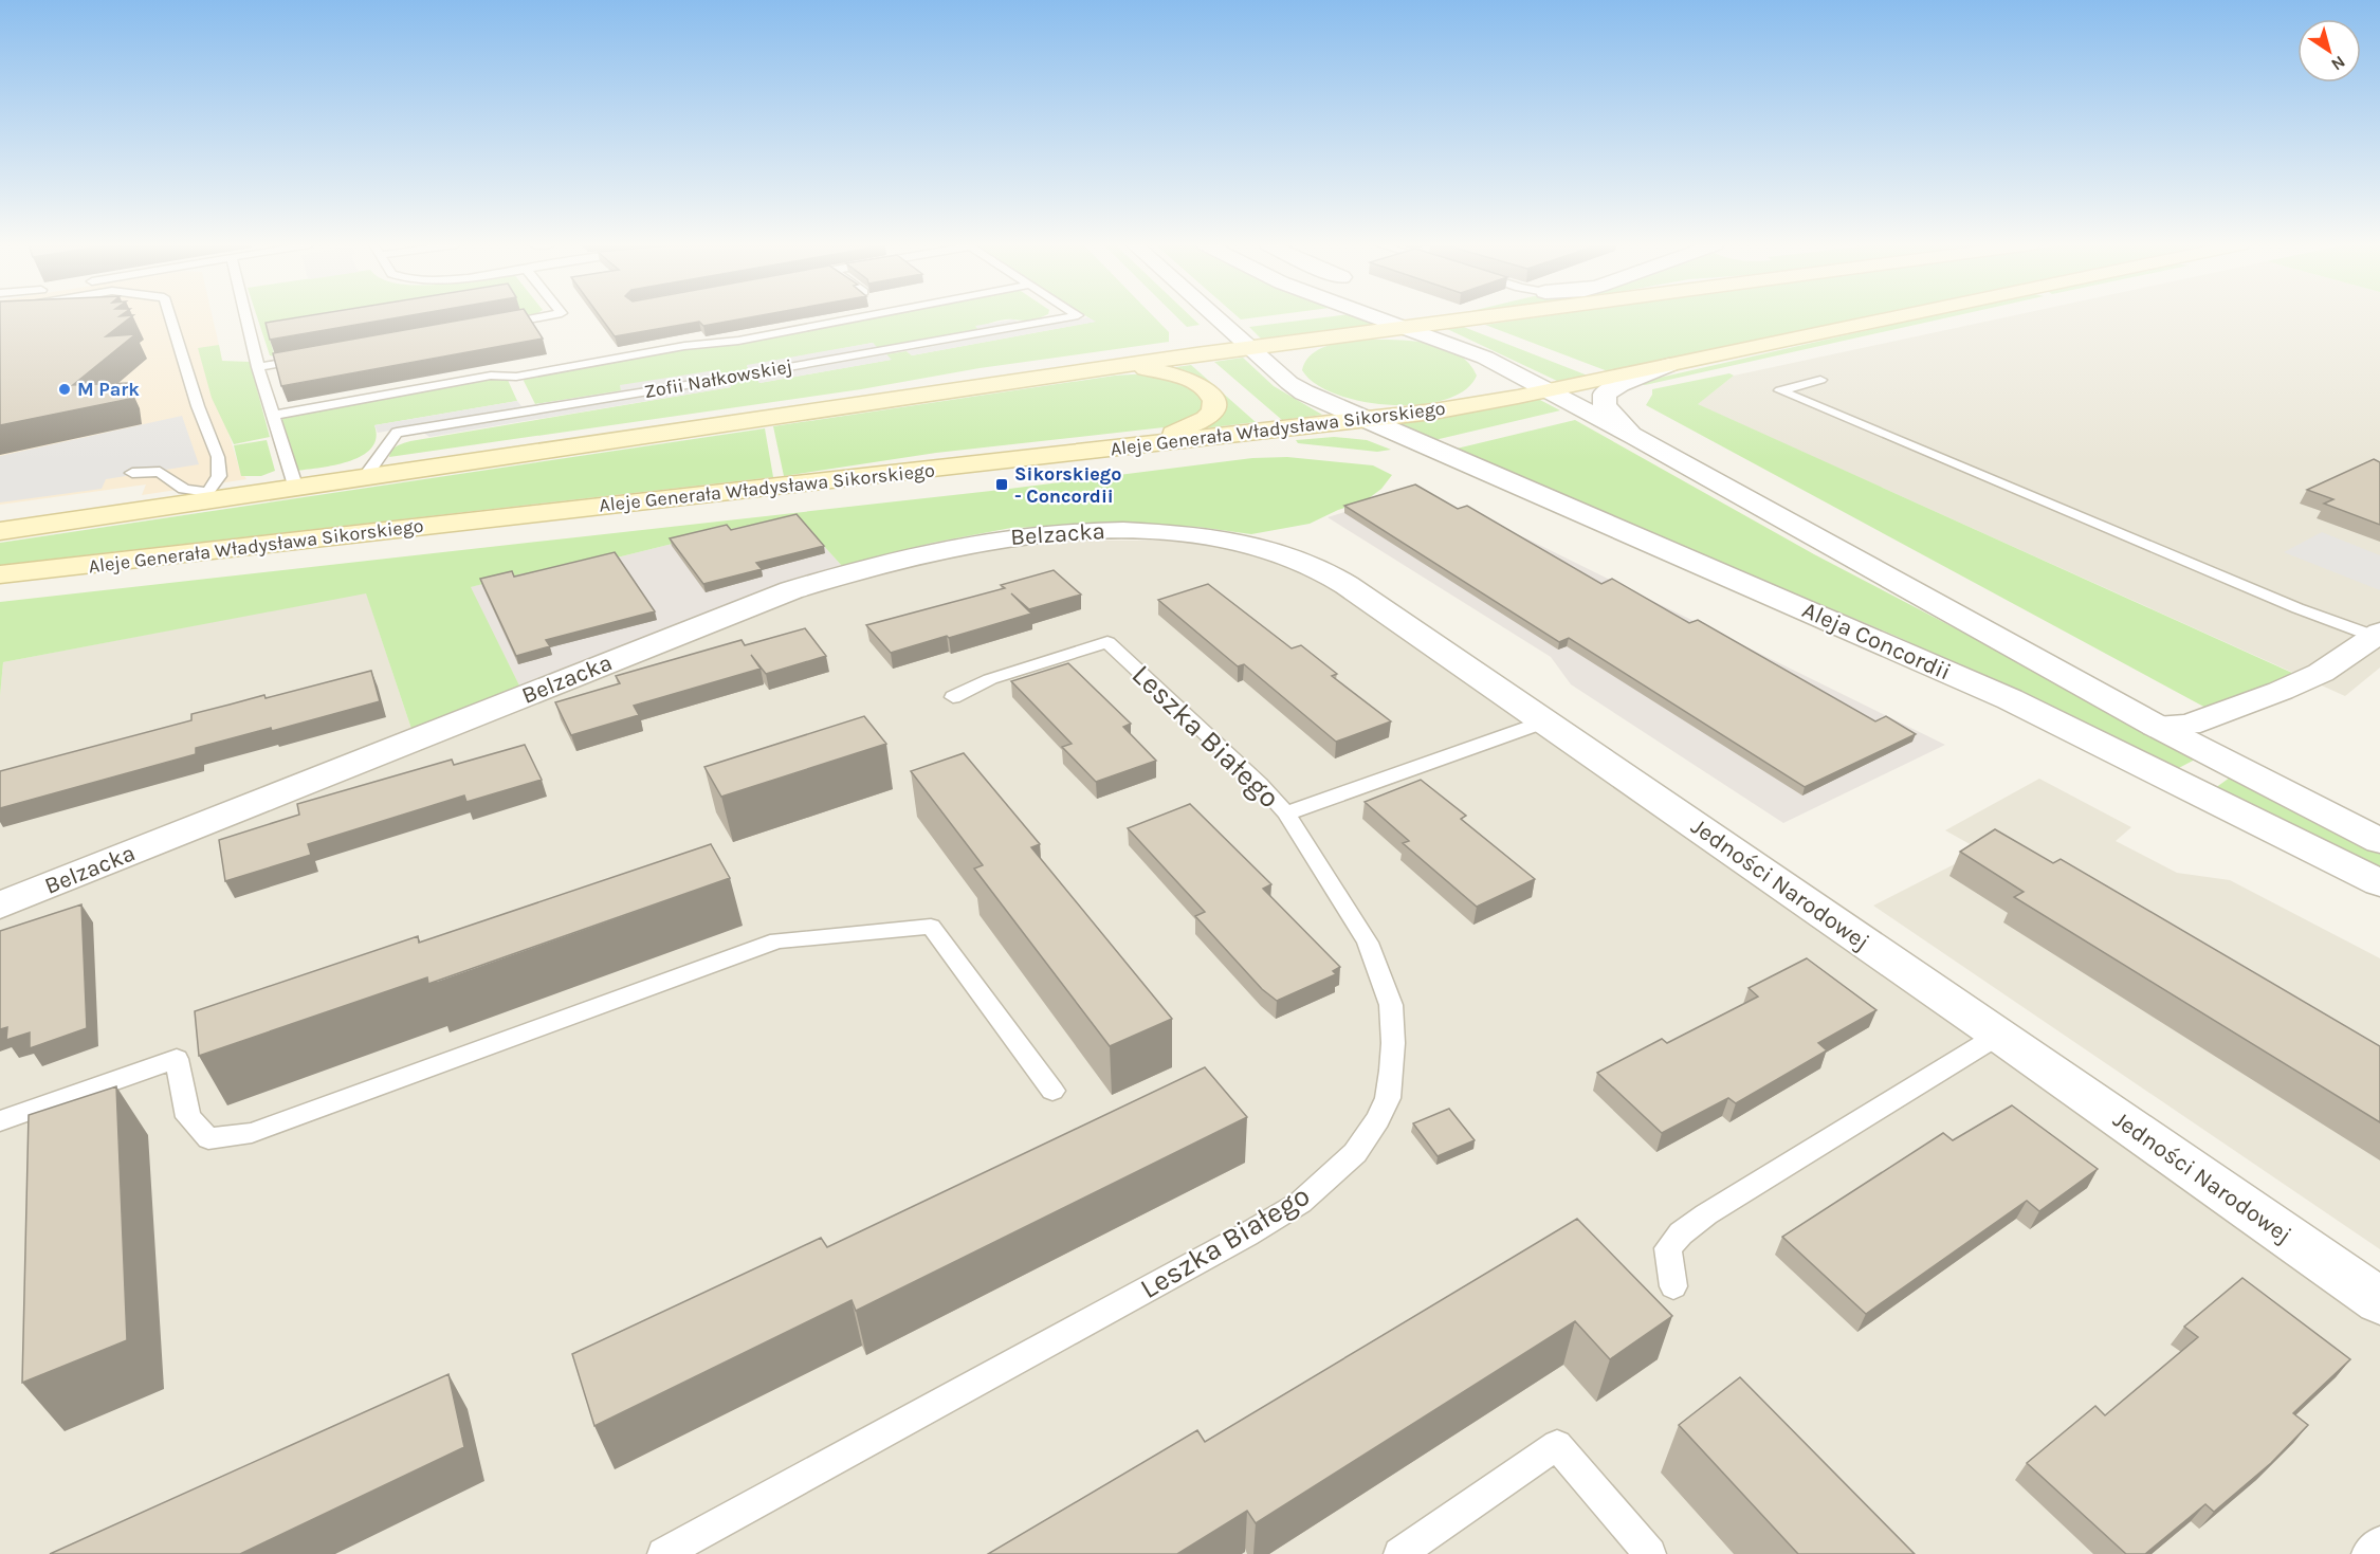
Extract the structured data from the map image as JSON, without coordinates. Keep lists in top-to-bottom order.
{
  "streets": {
    "main road": ["Aleje Generała Władysława Sikorskiego"],
    "street": ["Belzacka", "Aleja Concordii", "Jedności Narodowej"],
    "lane": ["Zofii Nałkowskiej", "Leszka Białego"]
  },
  "crossings": [
    ["Aleje Generała Władysława Sikorskiego", "Aleja Concordii"],
    ["Belzacka", "Jedności Narodowej"]
  ],
  "places": {
    "other": ["M Park"],
    "transit": ["Sikorskiego - Concordii"]
  },
  "north": "bottom right"
}
